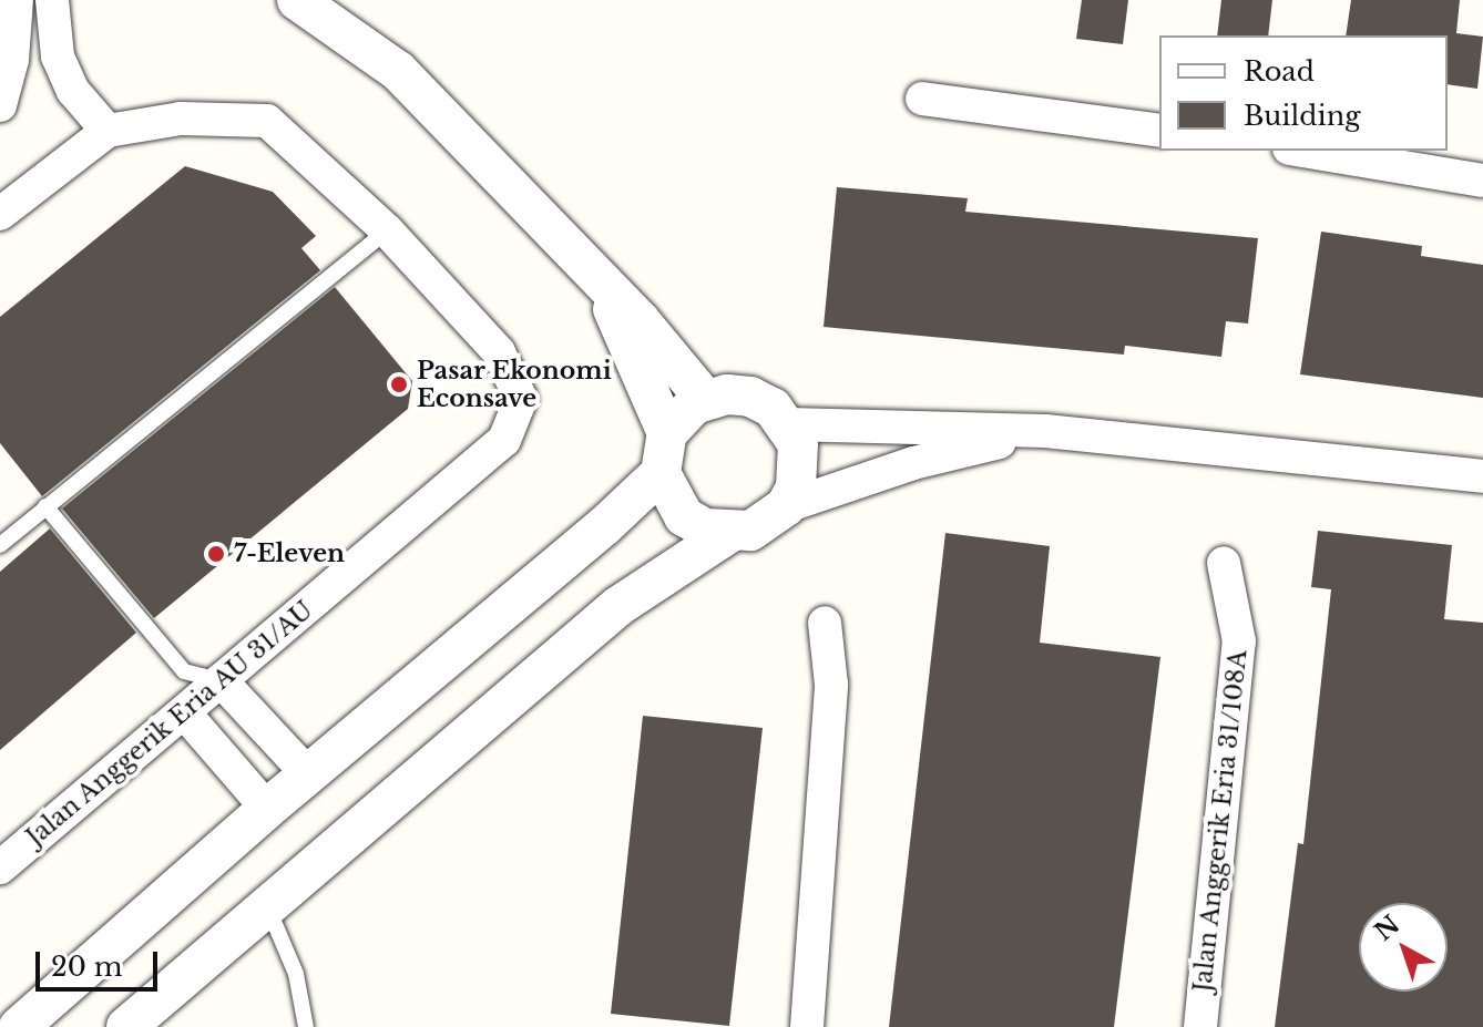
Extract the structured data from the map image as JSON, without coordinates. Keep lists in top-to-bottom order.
{
  "streets": {
    "street": ["Jalan Anggerik Eria AU 31/AU", "Jalan Anggerik Eria 31/108A"]
  },
  "places": ["Pasar Ekonomi Econsave", "7-Eleven"],
  "legend": ["Road", "Building"],
  "scale_bar": "20 m",
  "north": "top left"
}
